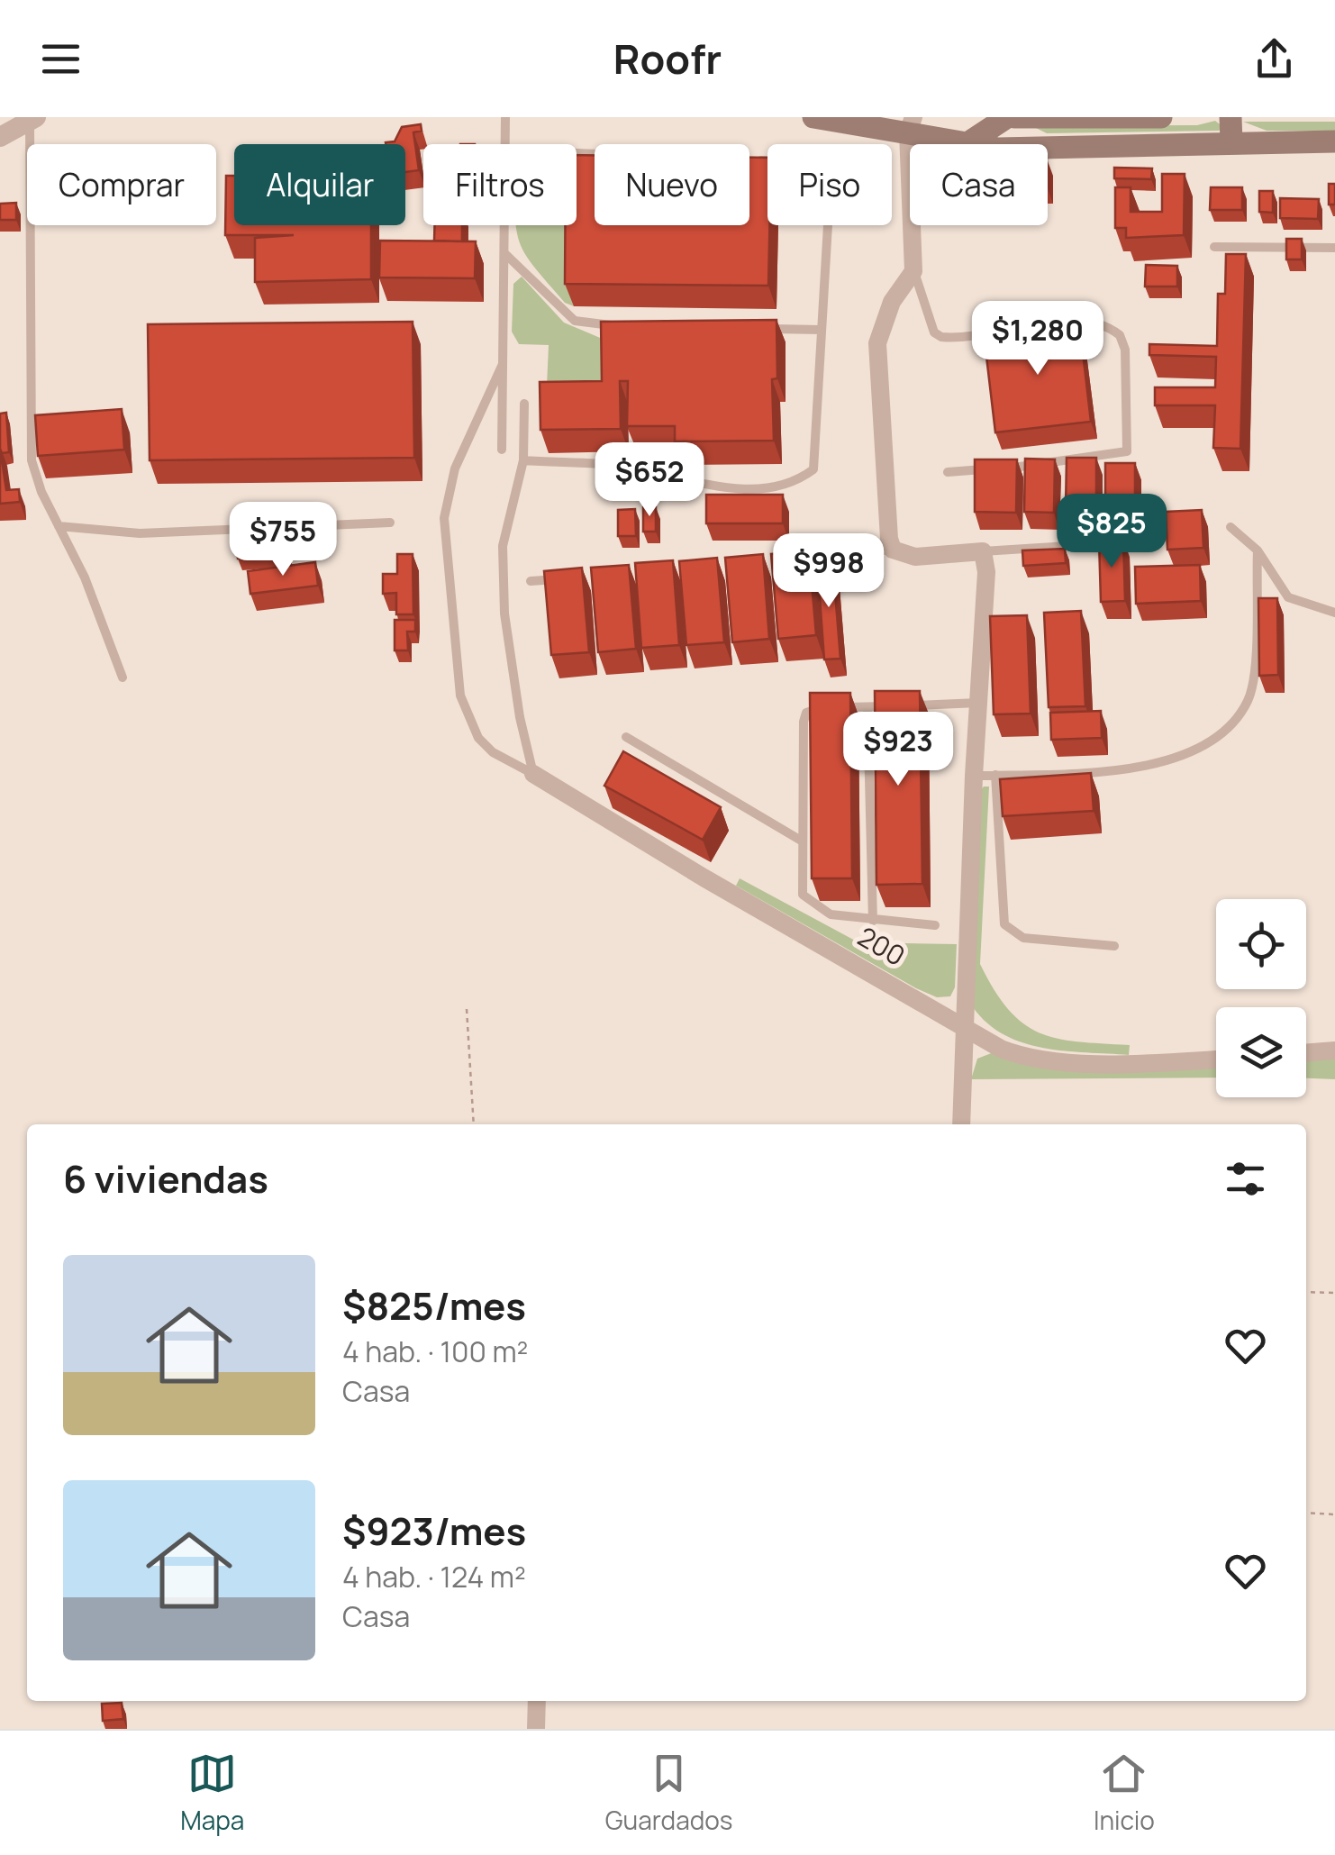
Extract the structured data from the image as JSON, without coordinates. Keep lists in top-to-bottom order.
{
  "streets": {
    "street": ["200"]
  },
  "page": {
    "header": "Roofr",
    "chip": [
      "Comprar",
      "Alquilar",
      "Filtros",
      "Nuevo",
      "Piso",
      "Casa"
    ],
    "price": [
      "$1,280",
      "$652",
      "$825",
      "$755",
      "$998",
      "$923"
    ],
    "heading": "6 viviendas",
    "list": [
      {
        "name": "$825/mes",
        "note": "4 hab. · 100 m² · Casa"
      },
      {
        "name": "$923/mes",
        "note": "4 hab. · 124 m² · Casa"
      }
    ],
    "tabs": ["Mapa", "Guardados", "Inicio"]
  }
}
